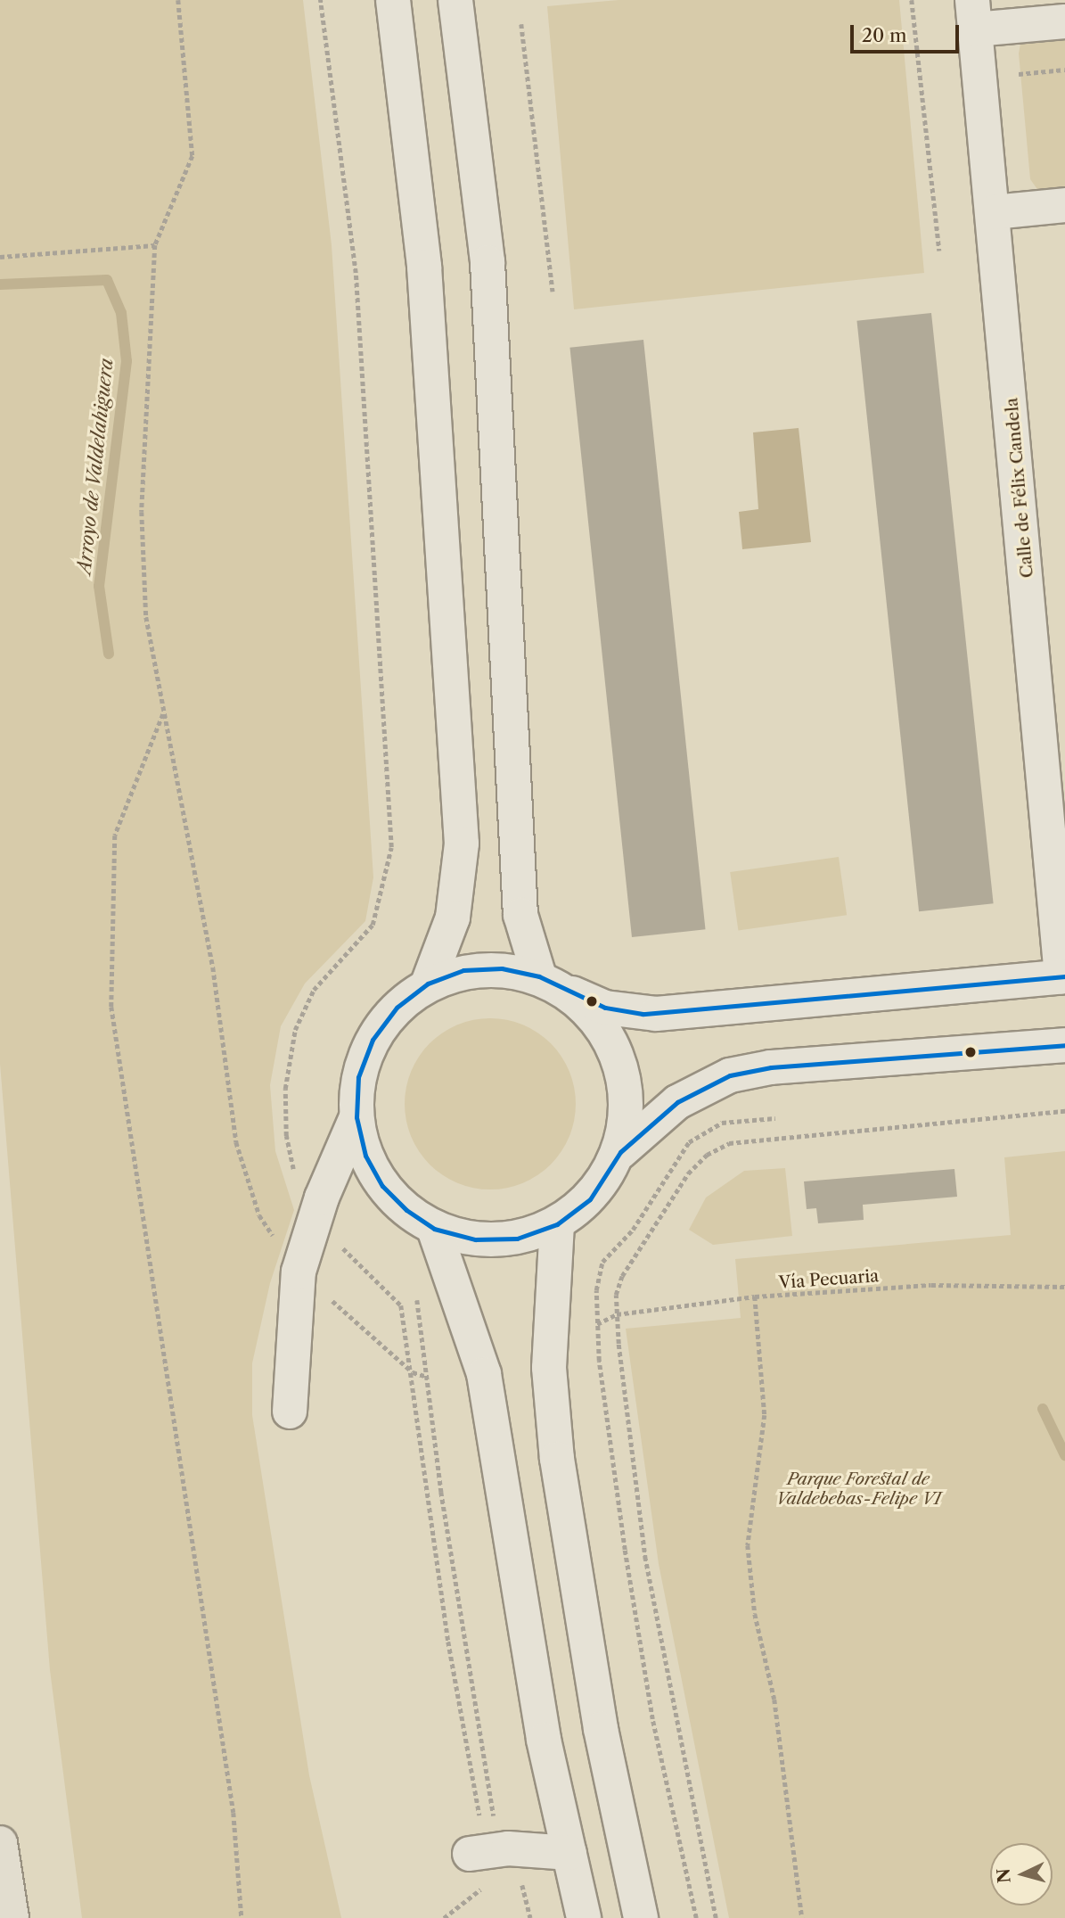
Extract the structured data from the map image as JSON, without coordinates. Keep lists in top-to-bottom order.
{
  "streets": {
    "street": ["Calle de Félix Candela"],
    "path": ["Vía Pecuaria"]
  },
  "water": ["Arroyo de Valdelahiguera"],
  "parks": ["Parque Forestal de Valdebebas-Felipe VI"],
  "scale_bar": "20 m",
  "north": "left"
}
